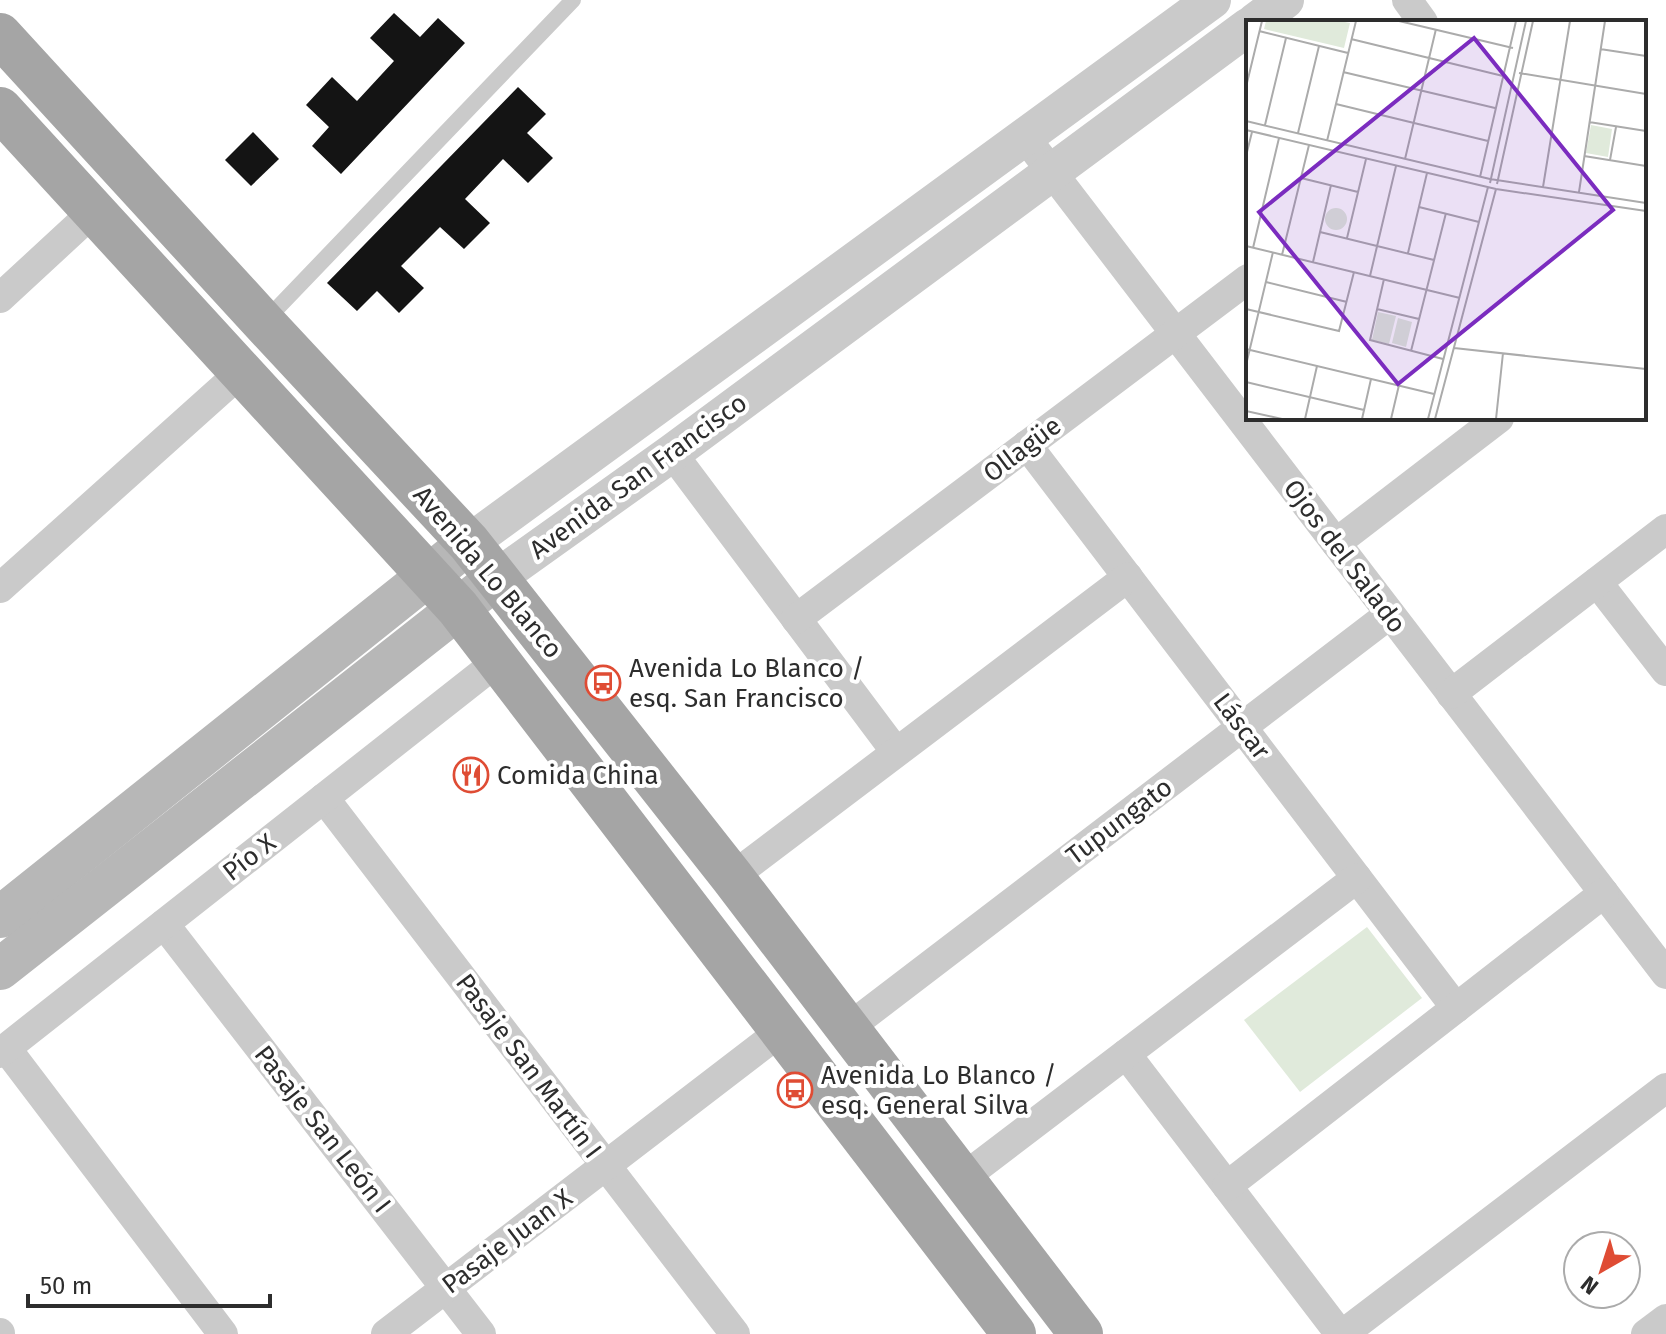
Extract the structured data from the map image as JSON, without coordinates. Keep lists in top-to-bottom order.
{
  "streets": {
    "main road": ["Avenida San Francisco", "Avenida Lo Blanco"],
    "street": [
      "Ollagüe",
      "Ojos del Salado",
      "Láscar",
      "Tupungato",
      "Pío X",
      "Pasaje San Martín I",
      "Pasaje San León I",
      "Pasaje Juan X"
    ]
  },
  "crossings": [
    ["Ollagüe", "Ojos del Salado"],
    ["Ollagüe", "Láscar"],
    ["Avenida San Francisco", "Ojos del Salado"],
    ["Avenida San Francisco", "Avenida Lo Blanco"],
    ["Ojos del Salado", "Tupungato"],
    ["Avenida Lo Blanco", "Tupungato"],
    ["Avenida Lo Blanco", "Pío X"],
    ["Avenida Lo Blanco", "Pasaje Juan X"],
    ["Láscar", "Tupungato"],
    ["Pío X", "Pasaje San Martín I"],
    ["Pío X", "Pasaje San León I"],
    ["Pasaje San Martín I", "Pasaje Juan X"],
    ["Pasaje San León I", "Pasaje Juan X"]
  ],
  "places": {
    "bus stop": ["Avenida Lo Blanco / esq. San Francisco", "Avenida Lo Blanco / esq. General Silva"],
    "restaurant": ["Comida China"]
  },
  "scale_bar": "50 m",
  "north": "bottom left"
}
